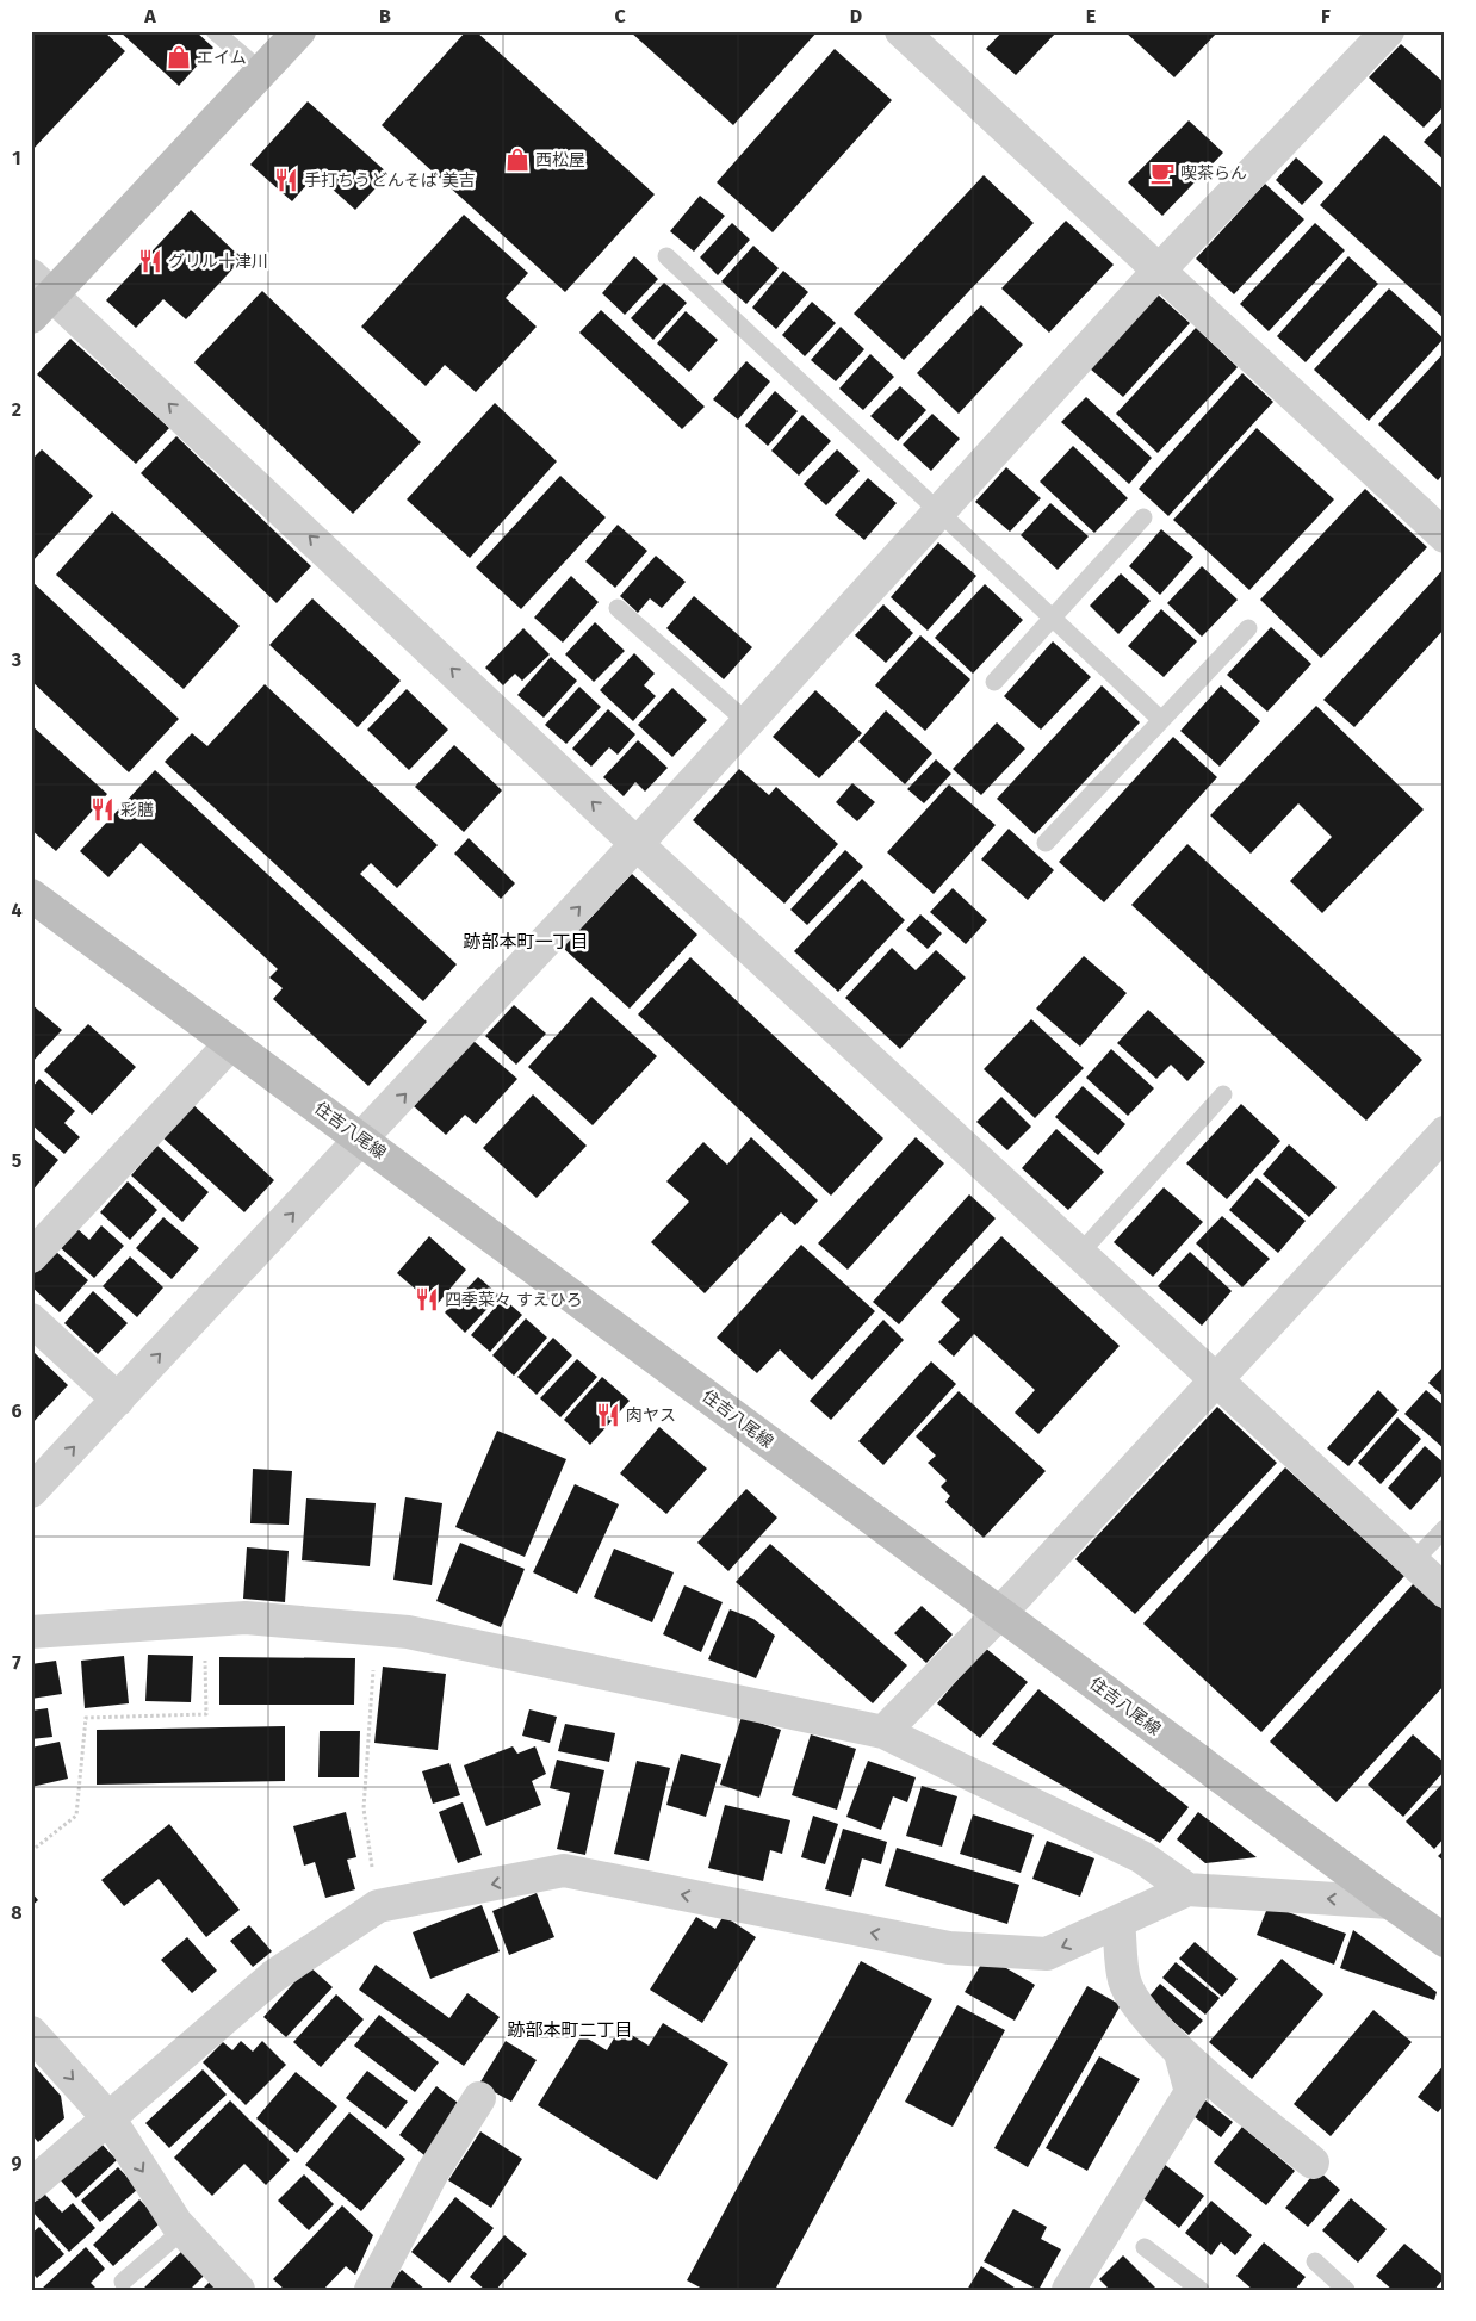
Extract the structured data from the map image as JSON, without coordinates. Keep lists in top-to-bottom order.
{
  "streets": {
    "main road": ["住吉八尾線"]
  },
  "districts": ["跡部本町一丁目", "跡部本町二丁目"],
  "places": {
    "shop": ["エイム", "西松屋"],
    "cafe": ["喫茶らん"],
    "restaurant": [
      "手打ちうどんそば 美吉",
      "グリル十津川",
      "彩膳",
      "四季菜々 すえひろ",
      "肉ヤス"
    ]
  },
  "grid": {
    "columns": [
      "A",
      "B",
      "C",
      "D",
      "E",
      "F"
    ],
    "rows": [
      "1",
      "2",
      "3",
      "4",
      "5",
      "6",
      "7",
      "8",
      "9"
    ]
  }
}
